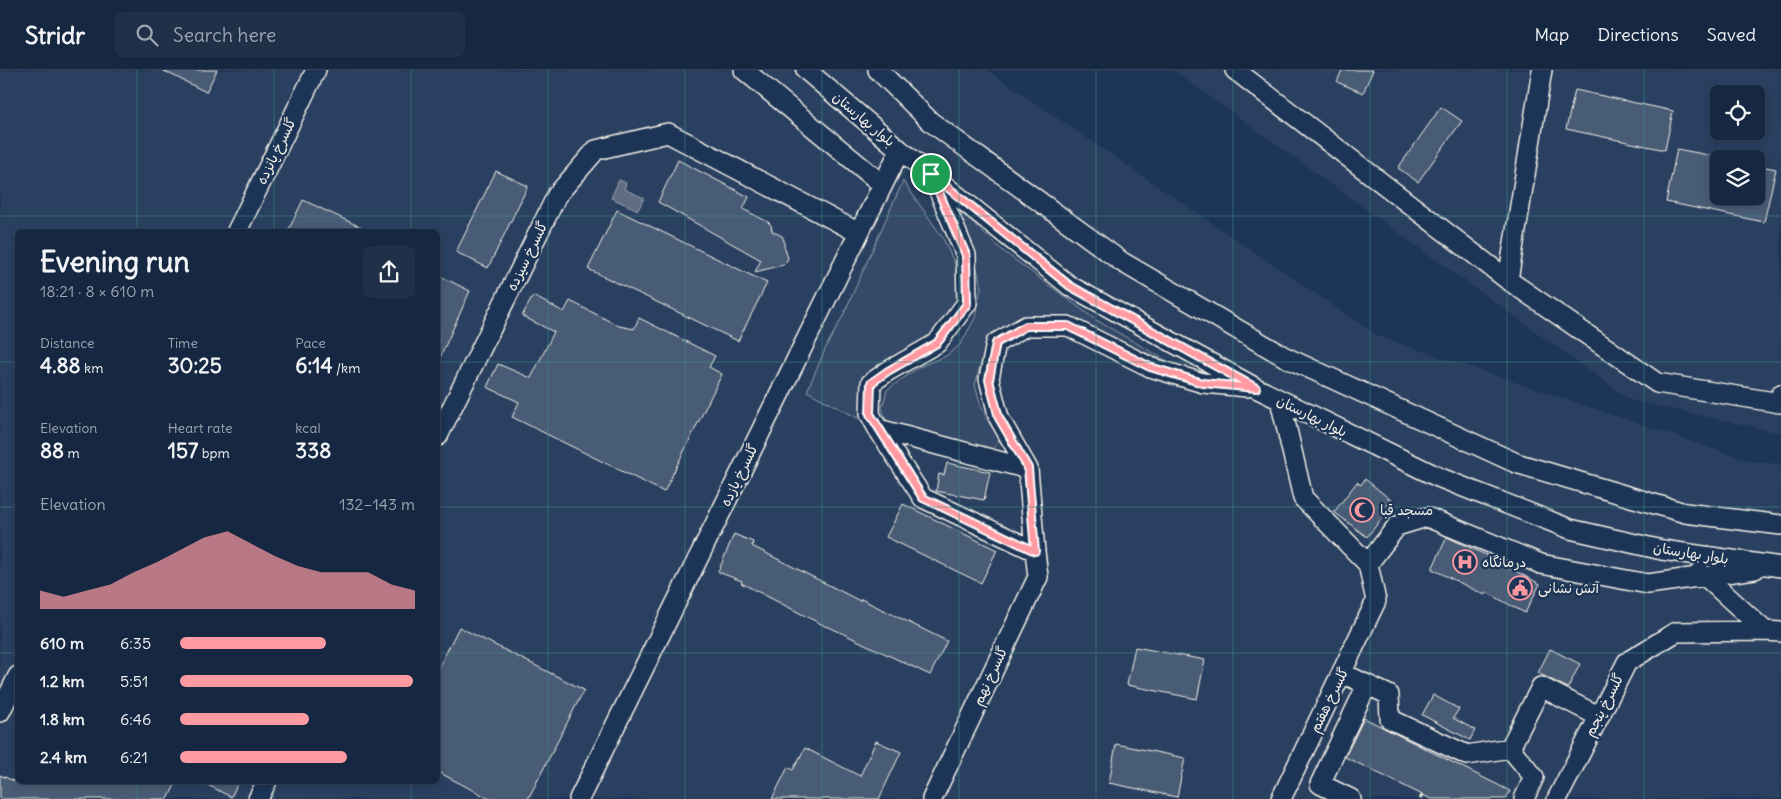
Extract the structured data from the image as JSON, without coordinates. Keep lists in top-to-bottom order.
{
  "streets": {
    "street": [
      "بلوار بهارستان",
      "گلسرخ پانزده",
      "گلسرخ سیزده",
      "گلسرخ یازده",
      "گلسرخ نهم",
      "گلسرخ هفتم",
      "گلسرخ پنجم"
    ]
  },
  "crossings": [
    ["بلوار بهارستان", "گلسرخ یازده"],
    ["گلسرخ سیزده", "گلسرخ یازده"]
  ],
  "places": {
    "mosque": ["مسجد قبا"],
    "hospital": ["درمانگاه"],
    "public building": ["آتش نشانی"]
  },
  "page": {
    "header": "Stridr",
    "search": "Search here",
    "nav": ["Map", "Directions", "Saved"],
    "heading": ["Evening run", "18:21 · 8 × 610 m"],
    "stats": [
      ["Distance", "4.88 km"],
      ["Time", "30:25"],
      ["Pace", "6:14 /km"],
      ["Elevation", "88 m"],
      ["Heart rate", "157 bpm"],
      ["kcal", "338"]
    ],
    "chart": ["Elevation", "132–143 m"],
    "list": [
      {
        "name": "610 m",
        "note": "6:35"
      },
      {
        "name": "1.2 km",
        "note": "5:51"
      },
      {
        "name": "1.8 km",
        "note": "6:46"
      },
      {
        "name": "2.4 km",
        "note": "6:21"
      }
    ]
  }
}
